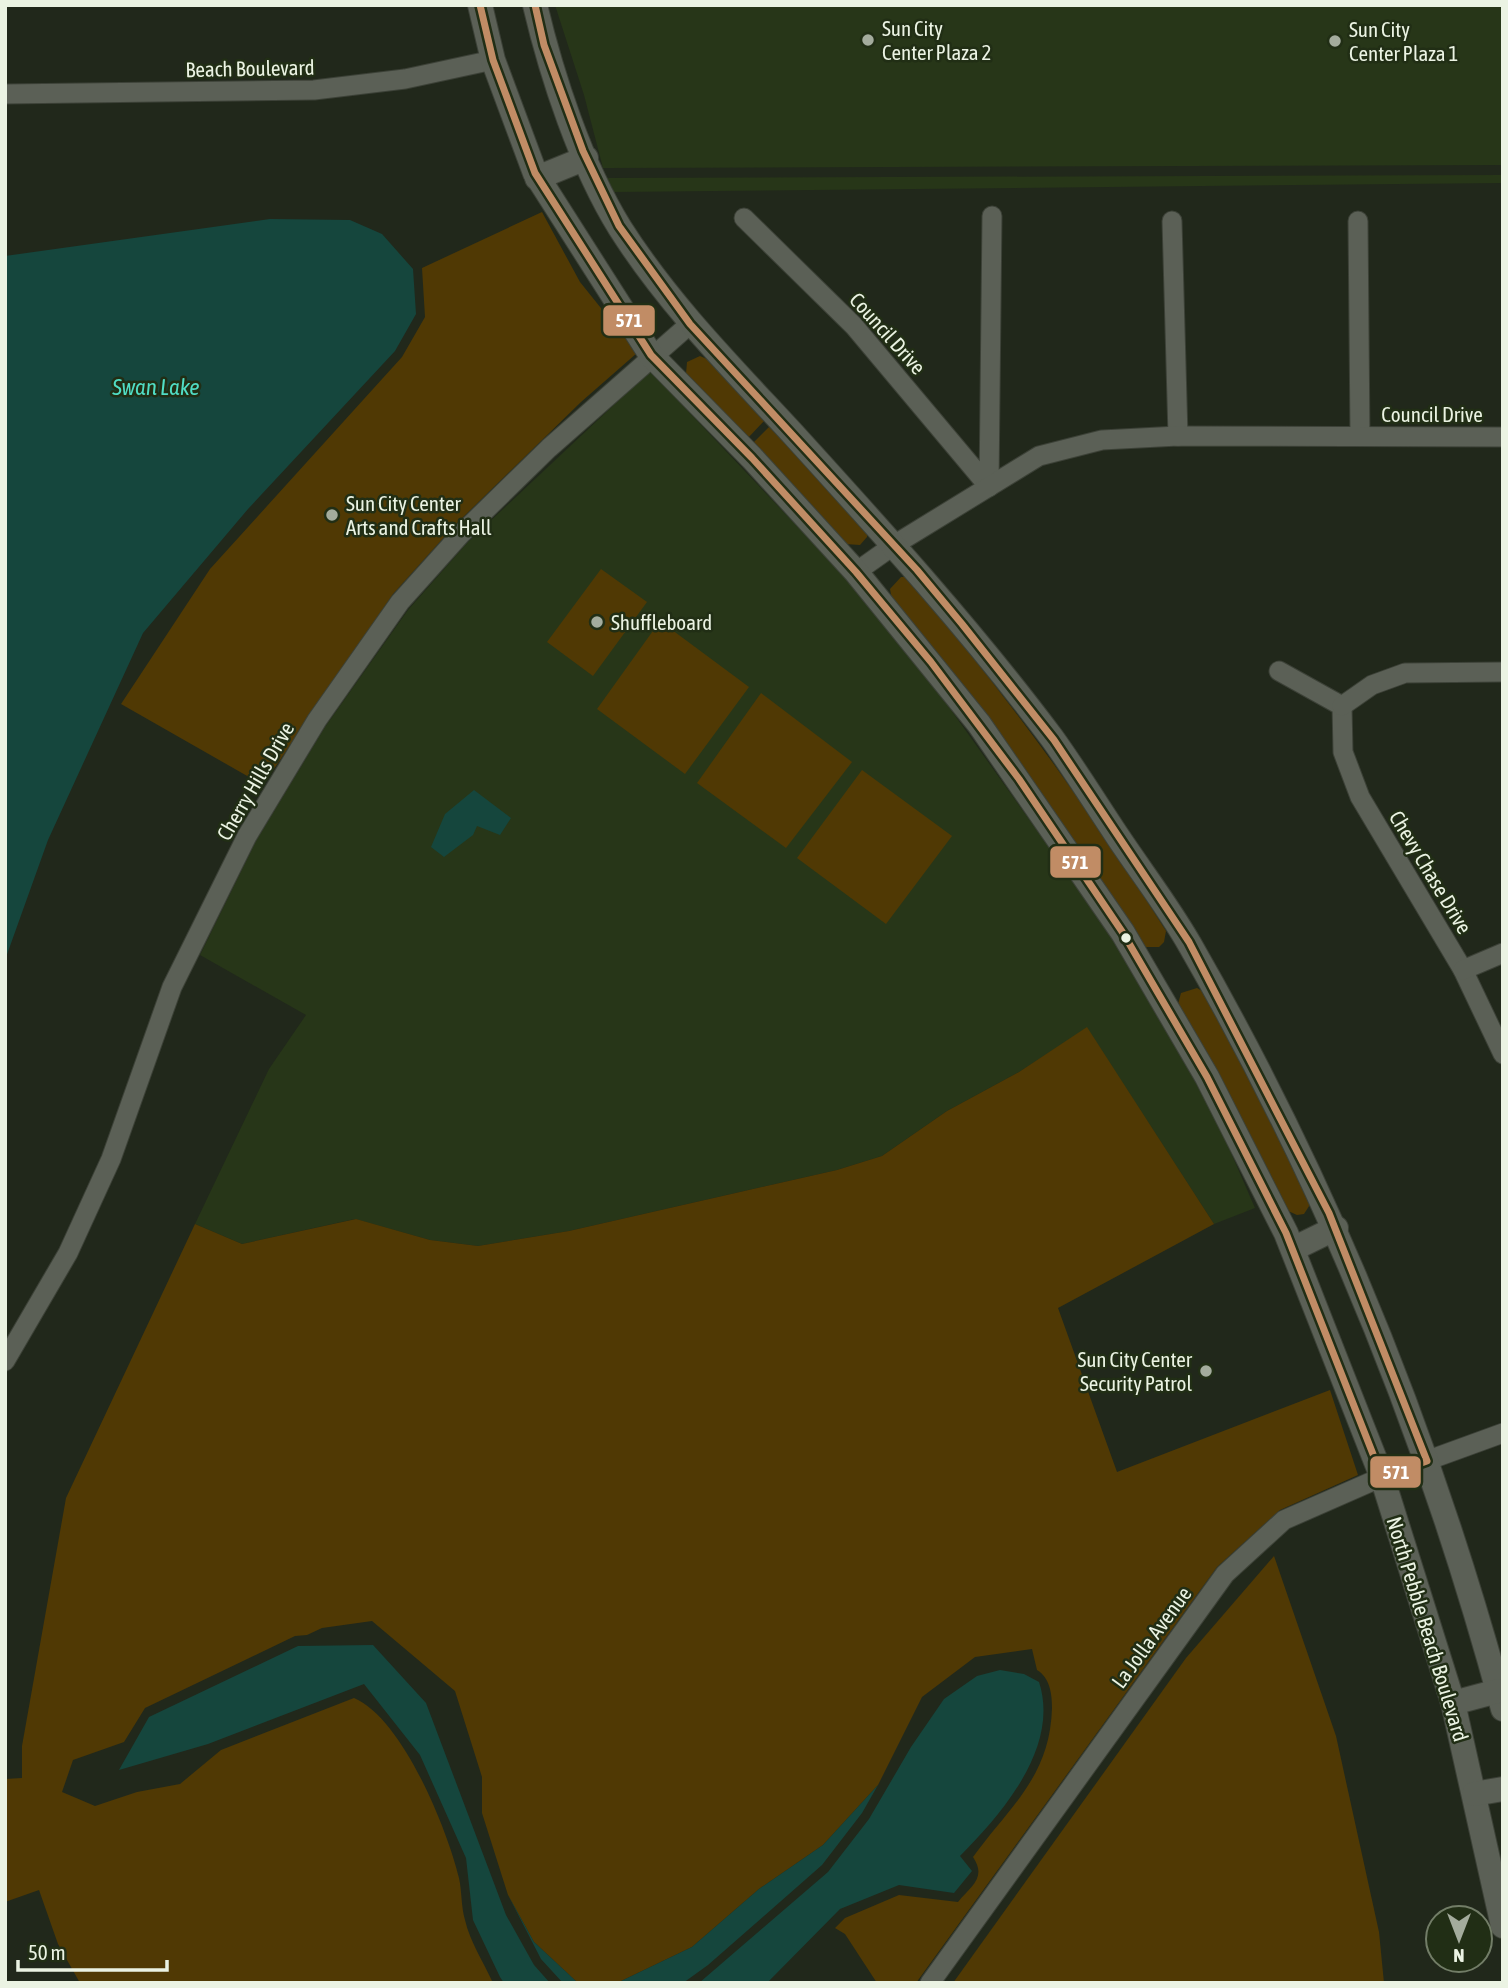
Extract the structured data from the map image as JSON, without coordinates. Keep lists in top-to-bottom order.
{
  "streets": {
    "street": [
      "Beach Boulevard",
      "Council Drive",
      "Cherry Hills Drive",
      "Chevy Chase Drive",
      "North Pebble Beach Boulevard",
      "La Jolla Avenue"
    ]
  },
  "crossings": [
    ["Beach Boulevard", "North Pebble Beach Boulevard"],
    ["Council Drive", "North Pebble Beach Boulevard"],
    ["Cherry Hills Drive", "North Pebble Beach Boulevard"],
    ["North Pebble Beach Boulevard", "La Jolla Avenue"]
  ],
  "water": ["Swan Lake"],
  "places": [
    "Sun City Center Plaza 2",
    "Sun City Center Plaza 1",
    "Sun City Center Arts and Crafts Hall",
    "Shuffleboard",
    "Sun City Center Security Patrol"
  ],
  "lines": ["transit line 571"],
  "scale_bar": "50 m",
  "north": "bottom"
}
